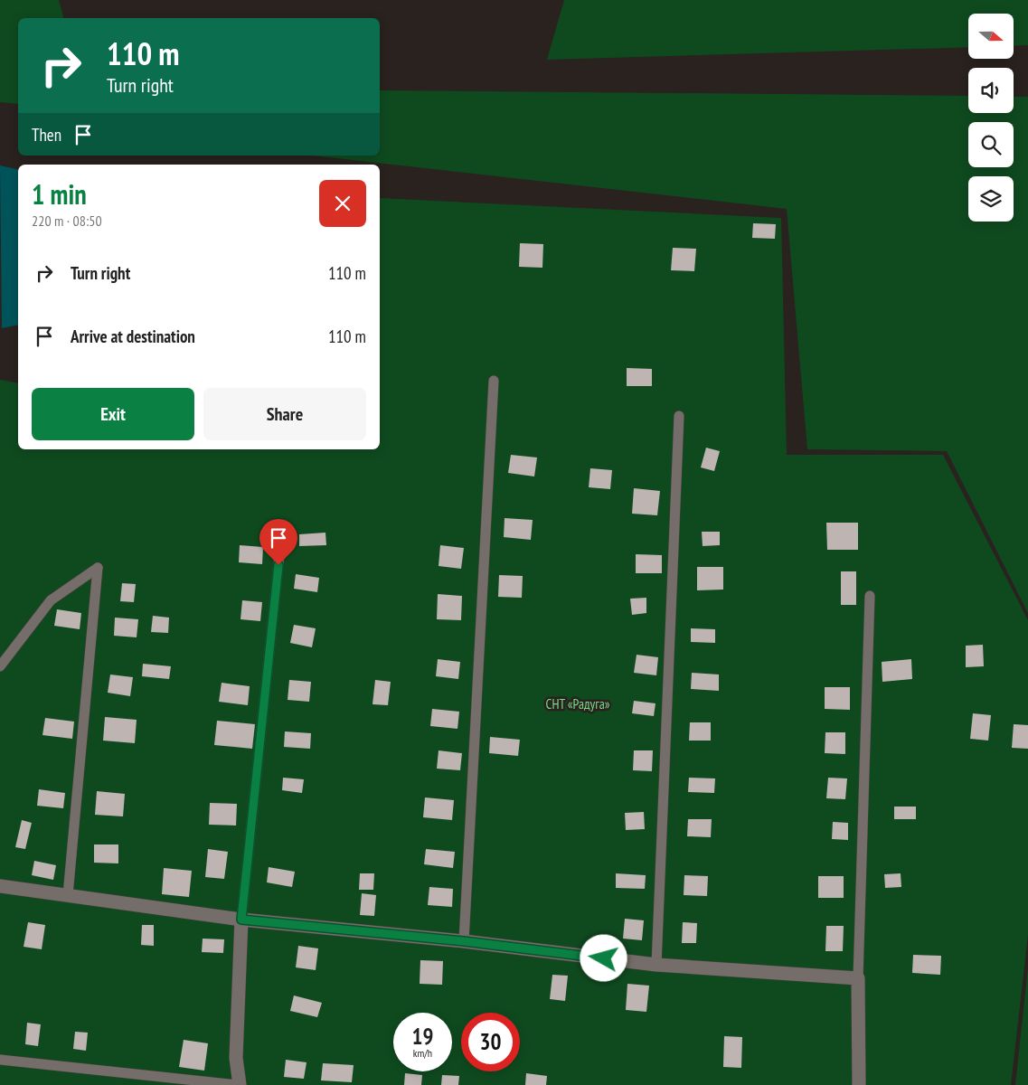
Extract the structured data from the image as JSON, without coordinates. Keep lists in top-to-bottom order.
{
  "parks": ["СНТ «Радуга»"],
  "north": "right",
  "page": {
    "turn": ["110 m", "Turn right"],
    "then": "Then",
    "heading": ["1 min", "220 m · 08:50"],
    "list": [
      {
        "name": "Turn right",
        "value": "110 m"
      },
      {
        "name": "Arrive at destination",
        "value": "110 m"
      }
    ],
    "buttons": ["Exit", "Share"],
    "speed": "19 km/h",
    "limit": "30"
  }
}
